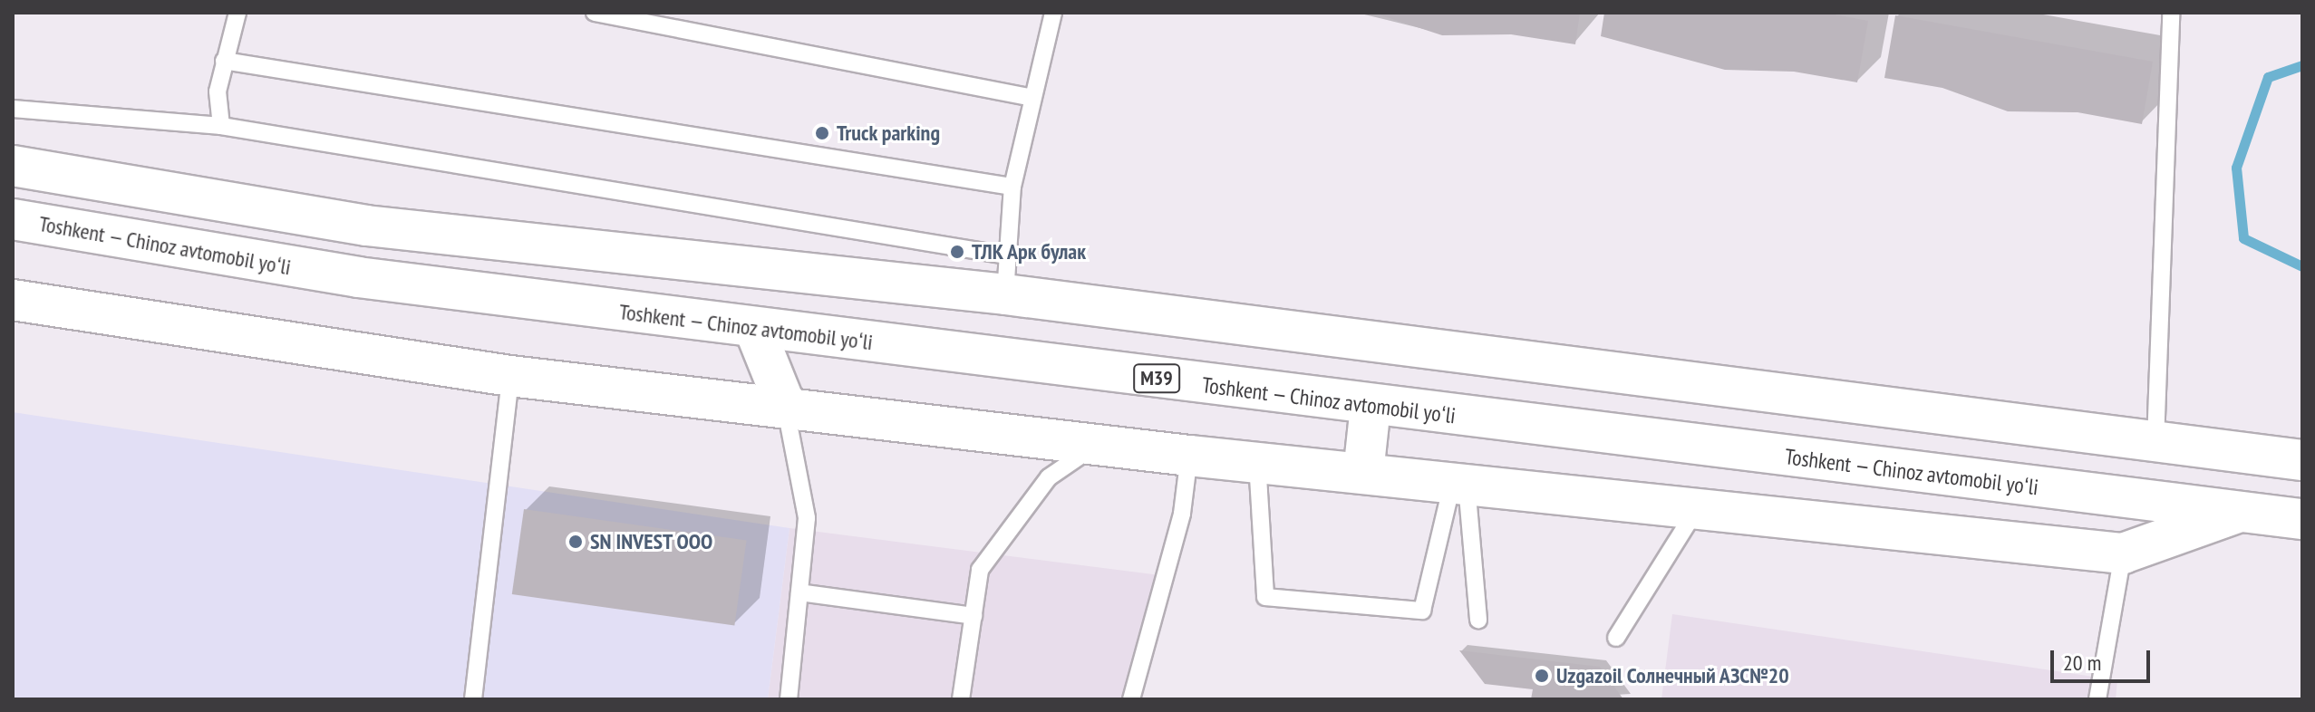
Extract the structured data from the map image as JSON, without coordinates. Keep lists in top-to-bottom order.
{
  "streets": {
    "main road": ["Toshkent — Chinoz avtomobil yoʻli", "M39"]
  },
  "crossings": [
    ["Toshkent — Chinoz avtomobil yoʻli", "M39"]
  ],
  "places": [
    "Truck parking",
    "ТЛК Арк булак",
    "SN INVEST ООО",
    "Uzgazoil Солнечный АЗС№20"
  ],
  "scale_bar": "20 m"
}
